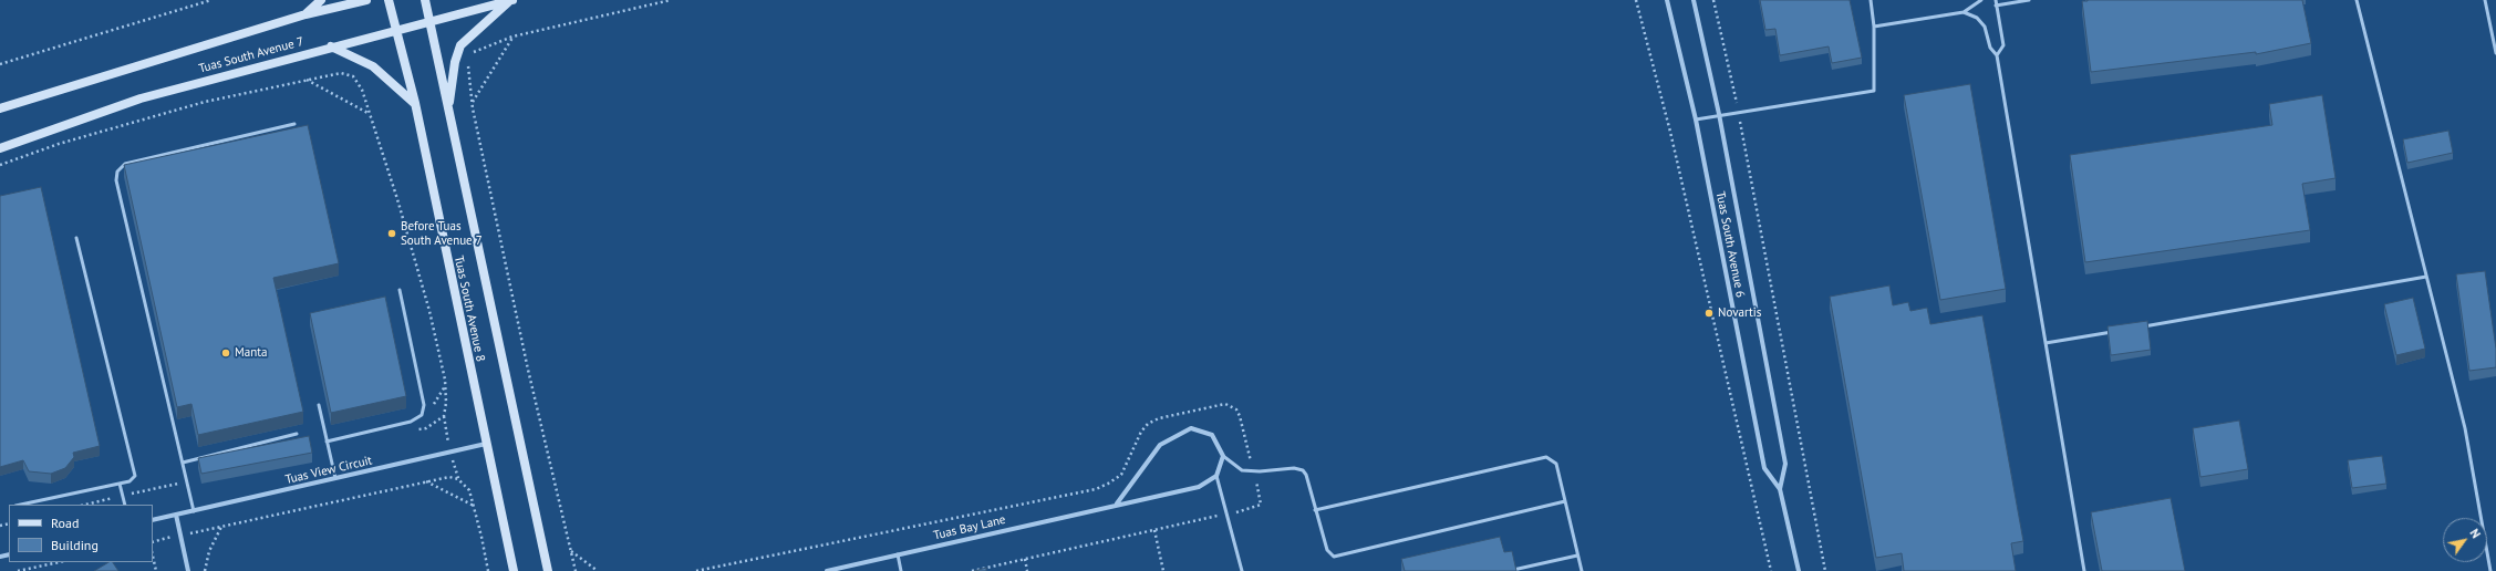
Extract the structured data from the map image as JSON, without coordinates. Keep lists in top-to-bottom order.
{
  "streets": {
    "street": [
      "Tuas South Avenue 7",
      "Tuas South Avenue 6",
      "Tuas South Avenue 8",
      "Tuas View Circuit",
      "Tuas Bay Lane"
    ]
  },
  "crossings": [
    ["Tuas South Avenue 7", "Tuas South Avenue 8"],
    ["Tuas South Avenue 8", "Tuas View Circuit"]
  ],
  "places": ["Before Tuas South Avenue 7", "Novartis", "Manta"],
  "legend": ["Road", "Building"],
  "north": "top right"
}
